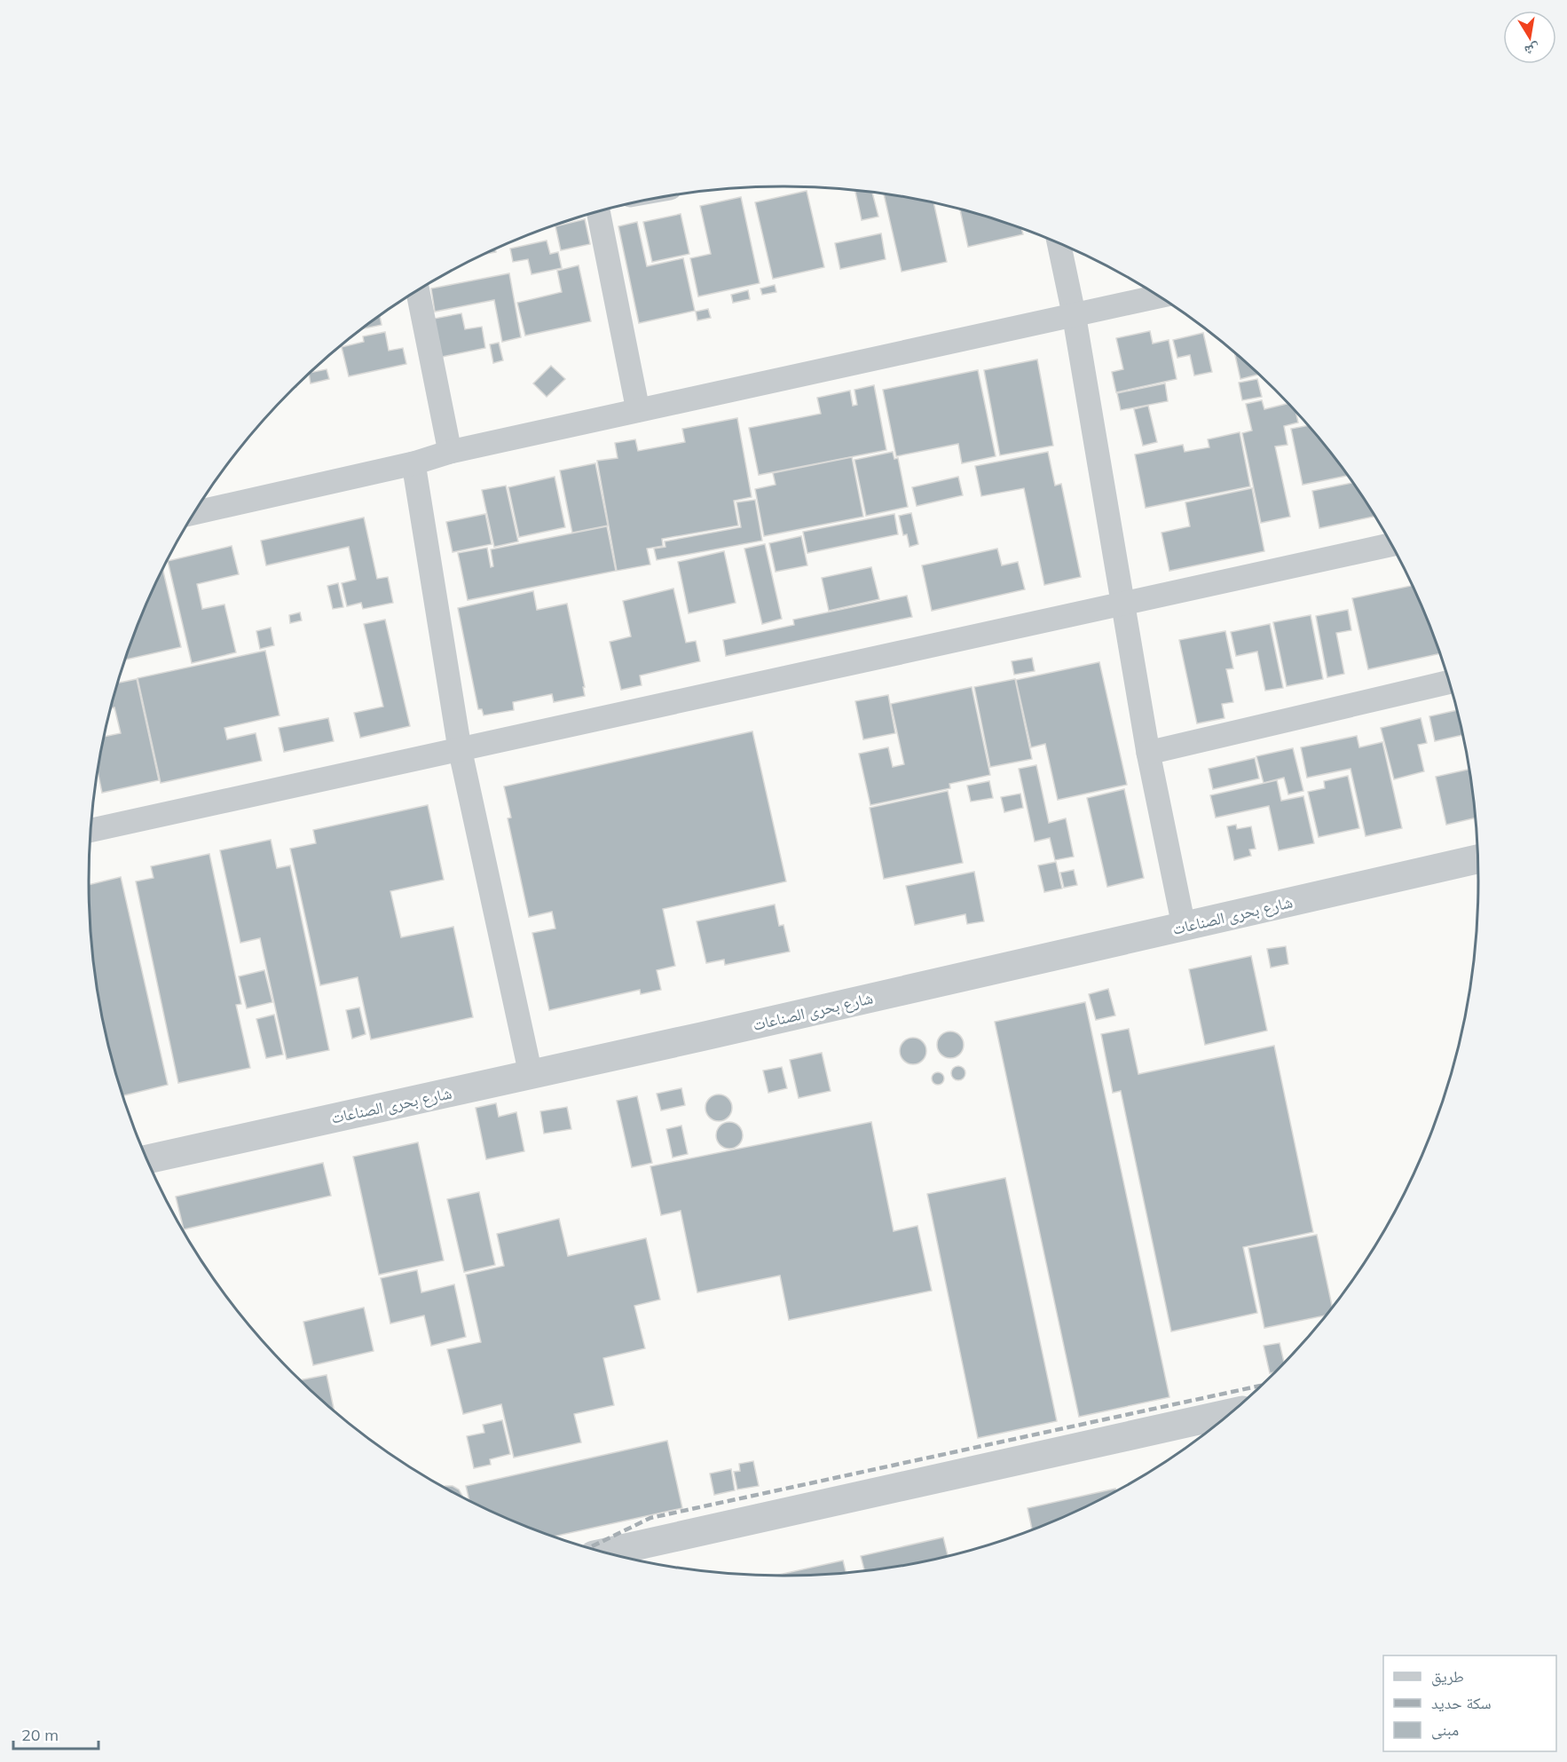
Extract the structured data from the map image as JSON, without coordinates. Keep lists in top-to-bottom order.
{
  "streets": {
    "street": ["شارع بحرى الصناعات"]
  },
  "legend": ["طريق", "سكة حديد", "مبنى"],
  "scale_bar": "20 m",
  "north": "bottom"
}
